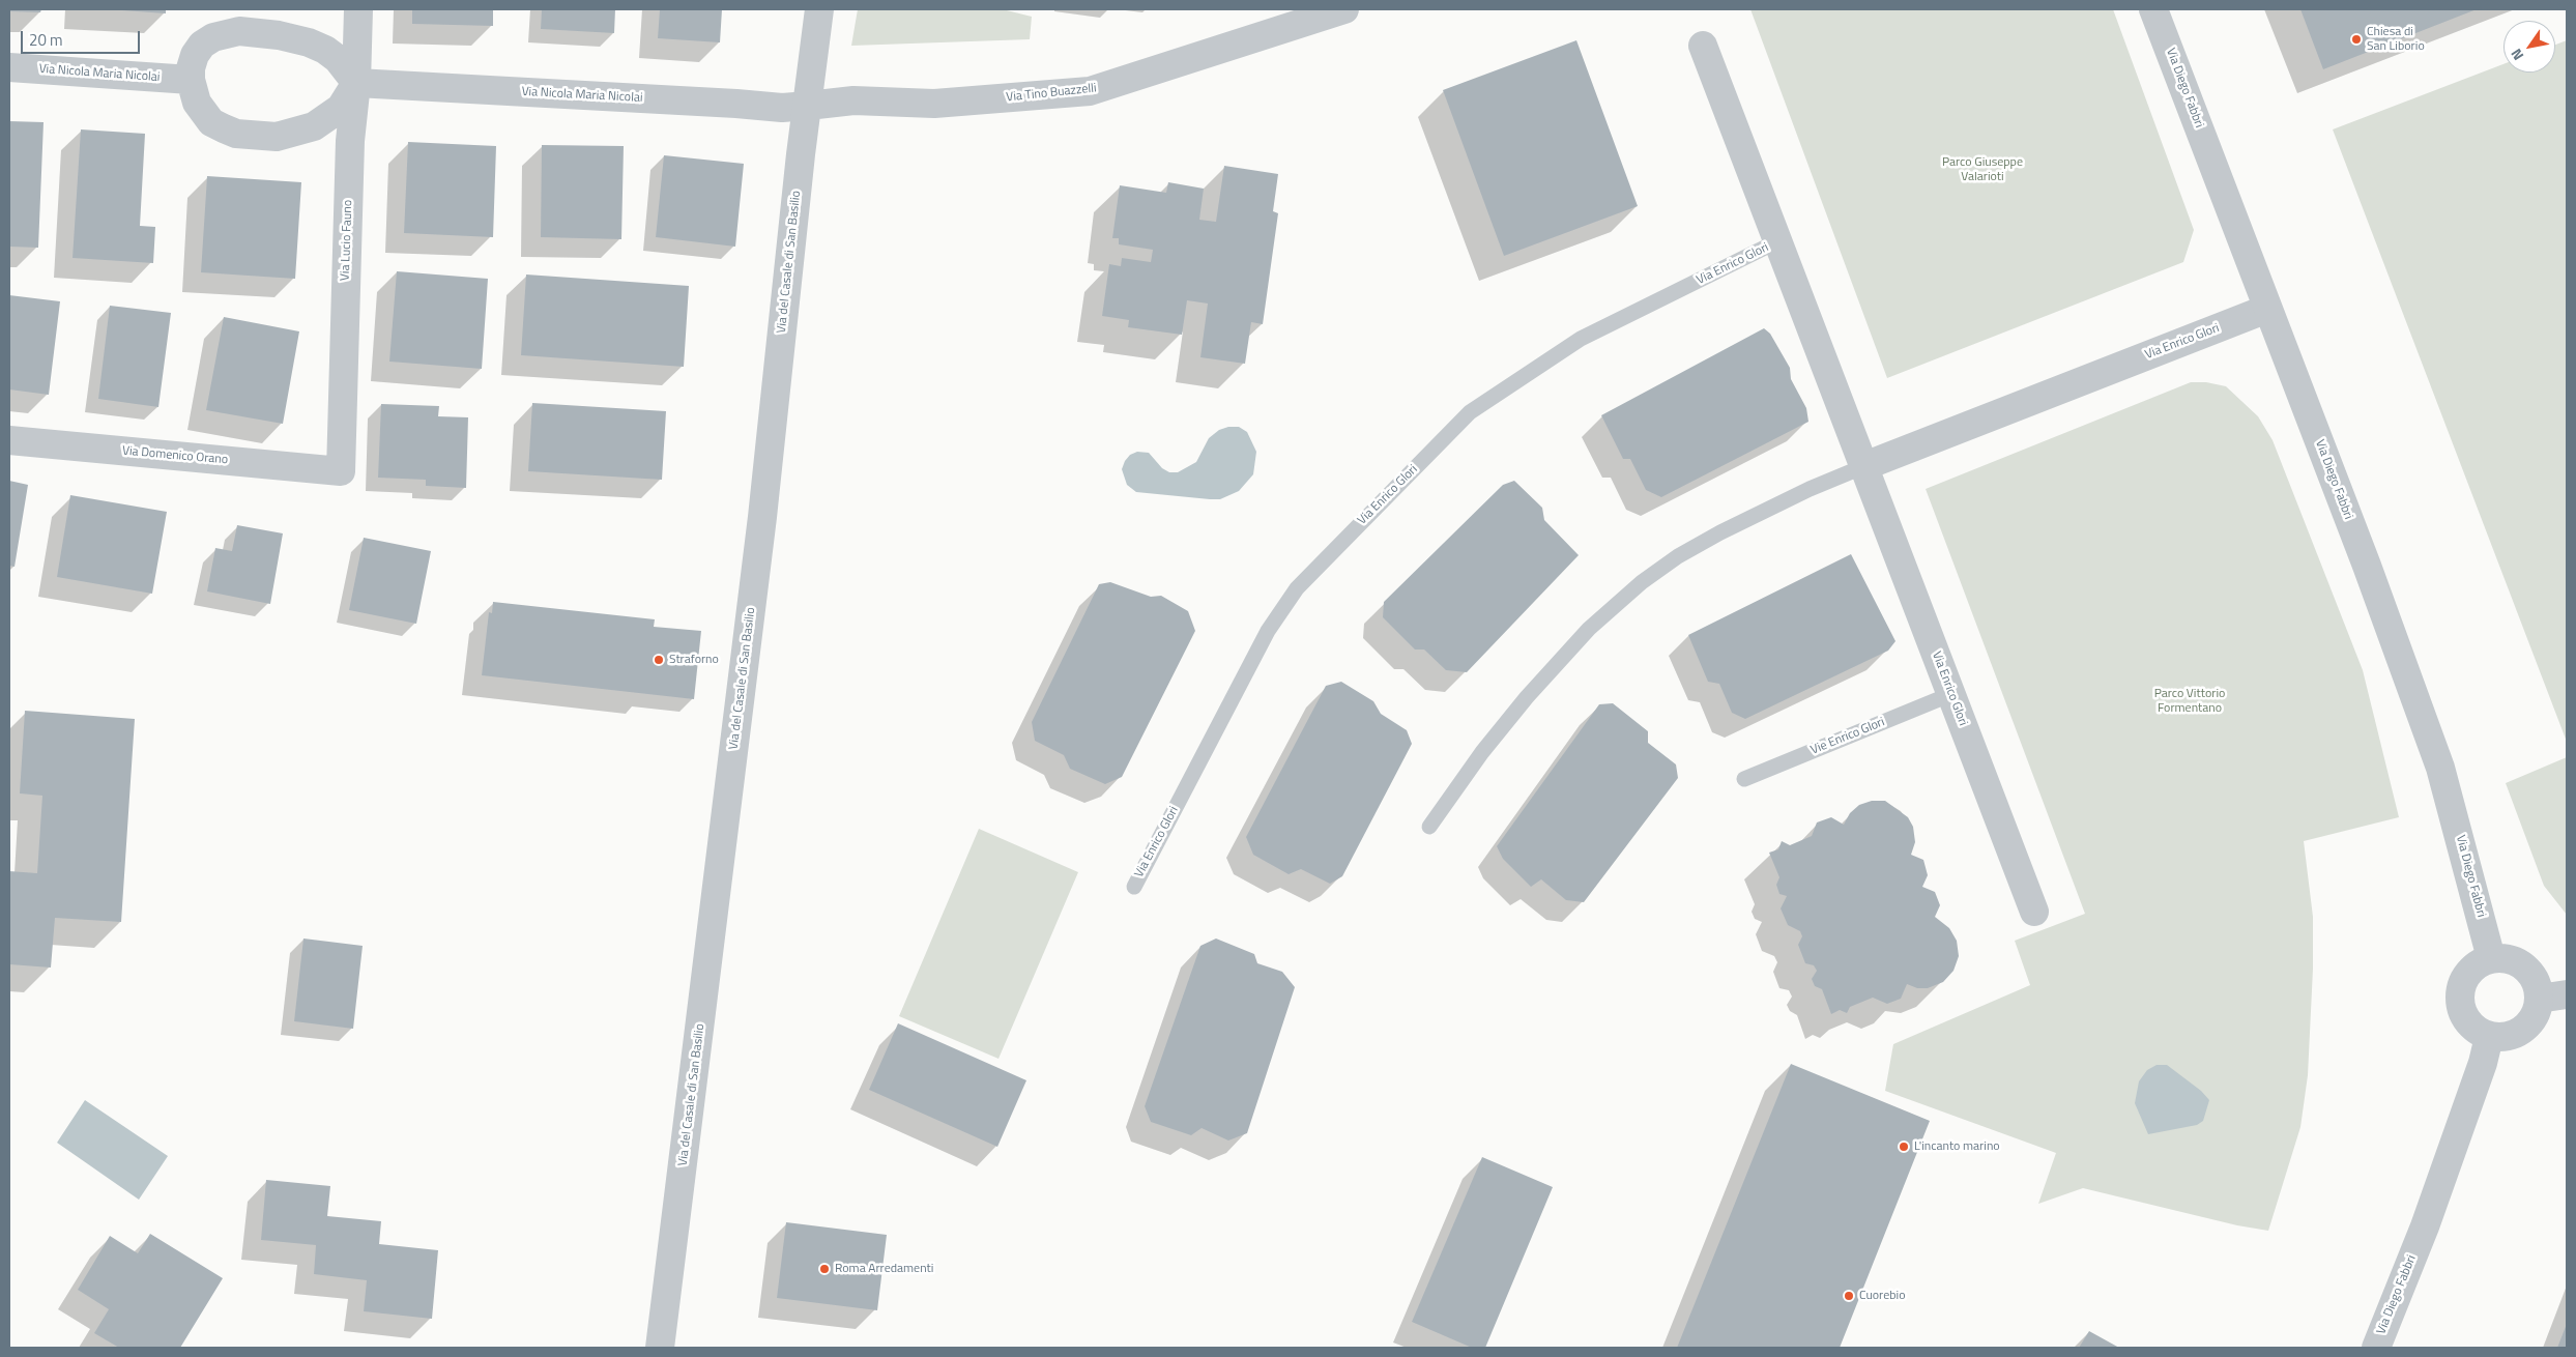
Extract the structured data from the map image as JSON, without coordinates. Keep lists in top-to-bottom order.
{
  "streets": {
    "street": [
      "Via Nicola Maria Nicolai",
      "Via Diego Fabbri",
      "Via Tino Buazzelli",
      "Via Lucio Fauno",
      "Via del Casale di San Basilio",
      "Via Enrico Glori",
      "Via Domenico Orano"
    ],
    "lane": ["Vie Enrico Glori"]
  },
  "crossings": [
    ["Via Nicola Maria Nicolai", "Via Tino Buazzelli"],
    ["Via Nicola Maria Nicolai", "Via Lucio Fauno"],
    ["Via Nicola Maria Nicolai", "Via del Casale di San Basilio"],
    ["Via Diego Fabbri", "Via Enrico Glori"],
    ["Via Tino Buazzelli", "Via del Casale di San Basilio"],
    ["Via Lucio Fauno", "Via Domenico Orano"],
    ["Via Enrico Glori", "Vie Enrico Glori"]
  ],
  "parks": ["Parco Giuseppe Valarioti", "Parco Vittorio Formentano"],
  "places": [
    "Chiesa di San Liborio",
    "Straforno",
    "L'incanto marino",
    "Roma Arredamenti",
    "Cuorebio"
  ],
  "scale_bar": "20 m",
  "north": "bottom left"
}
